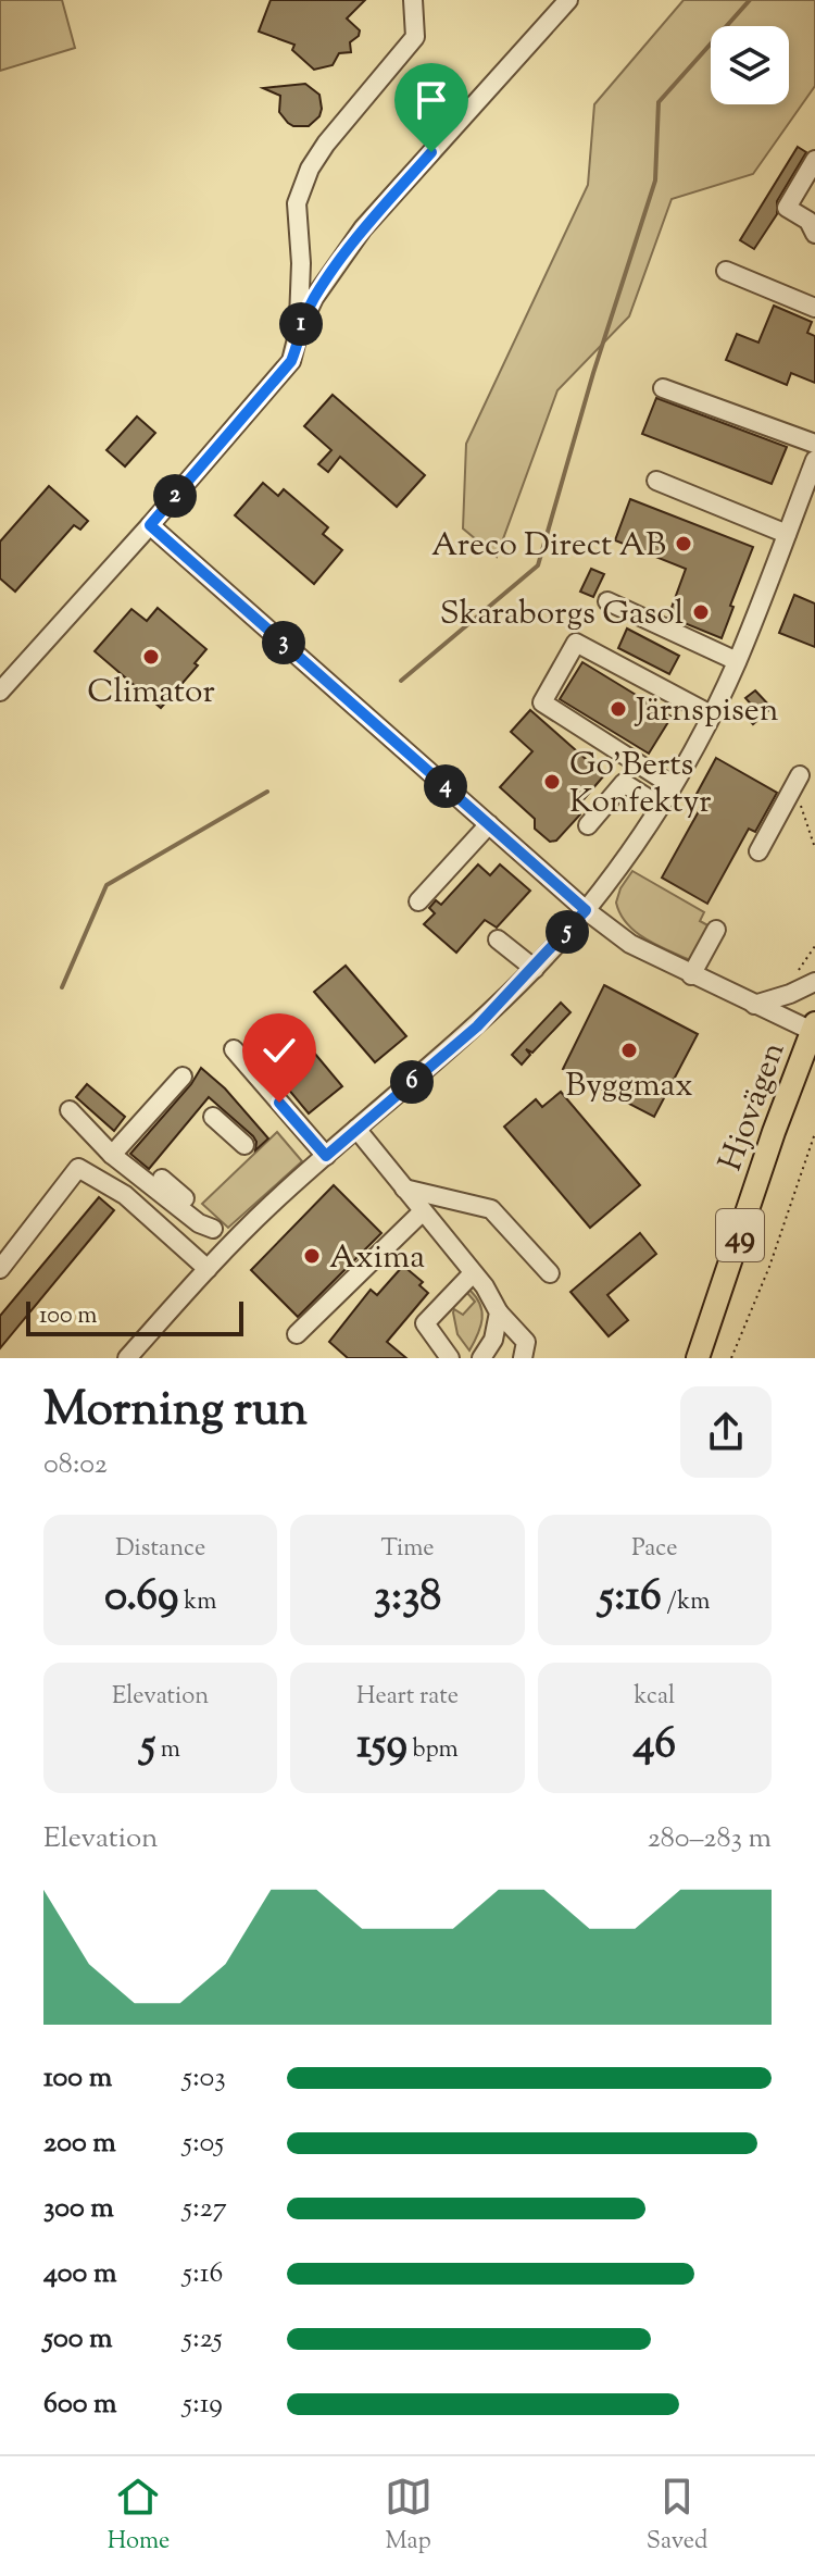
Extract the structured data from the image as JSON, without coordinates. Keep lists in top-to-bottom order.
{
  "streets": {
    "main road": ["Hjovägen", "49"]
  },
  "places": [
    "Areco Direct AB",
    "Skaraborgs Gasol",
    "Climator",
    "Järnspisen",
    "Go'Berts Konfektyr",
    "Byggmax",
    "Axima"
  ],
  "scale_bar": "100 m",
  "page": {
    "pins": [
      "1",
      "2",
      "3",
      "4",
      "5",
      "6"
    ],
    "scale": "100 m",
    "heading": ["Morning run", "08:02"],
    "stats": [
      ["Distance", "0.69 km"],
      ["Time", "3:38"],
      ["Pace", "5:16 /km"],
      ["Elevation", "5 m"],
      ["Heart rate", "159 bpm"],
      ["kcal", "46"]
    ],
    "chart": ["Elevation", "280–283 m"],
    "list": [
      {
        "name": "100 m",
        "note": "5:03"
      },
      {
        "name": "200 m",
        "note": "5:05"
      },
      {
        "name": "300 m",
        "note": "5:27"
      },
      {
        "name": "400 m",
        "note": "5:16"
      },
      {
        "name": "500 m",
        "note": "5:25"
      },
      {
        "name": "600 m",
        "note": "5:19"
      }
    ],
    "tabs": ["Home", "Map", "Saved"]
  }
}
